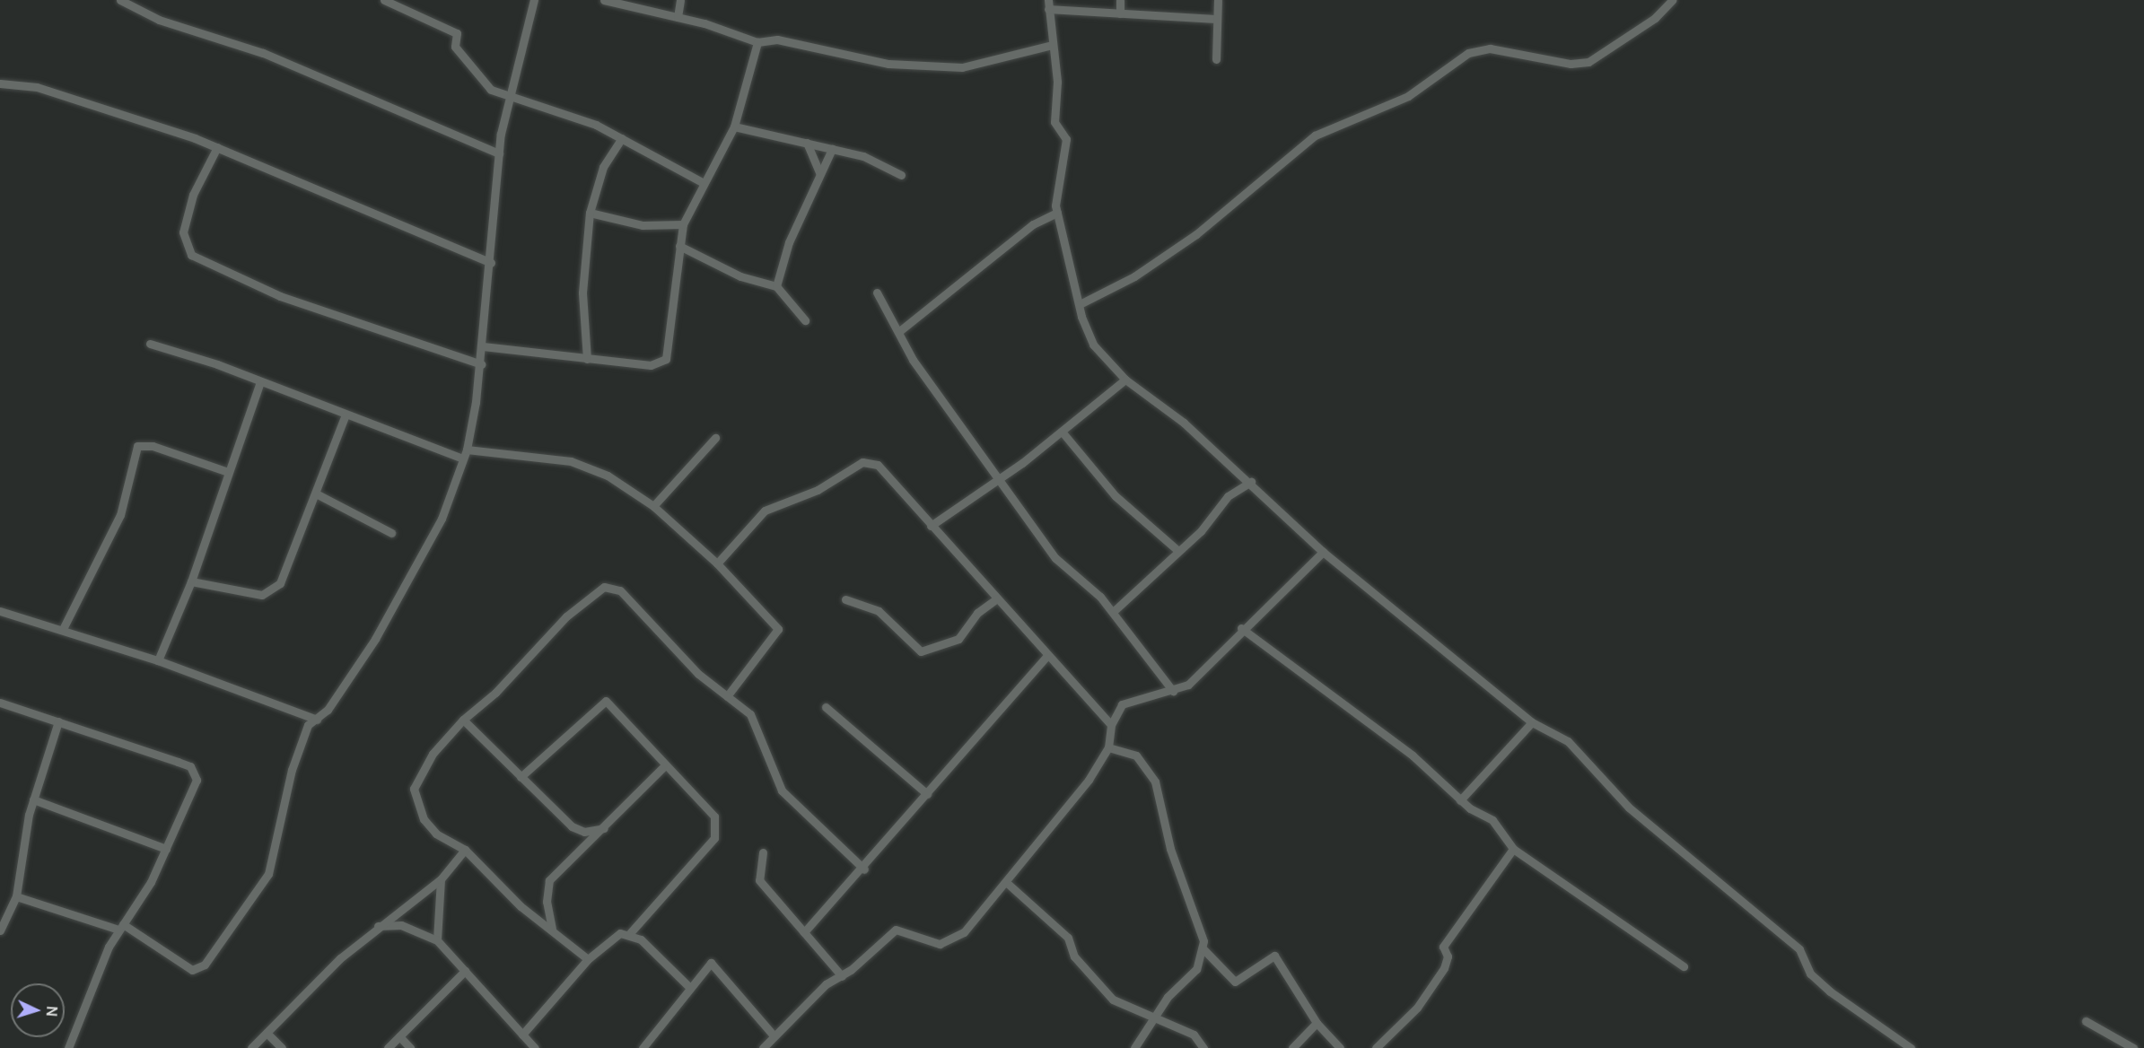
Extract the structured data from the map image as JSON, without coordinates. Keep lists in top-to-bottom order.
{
  "north": "right"
}
